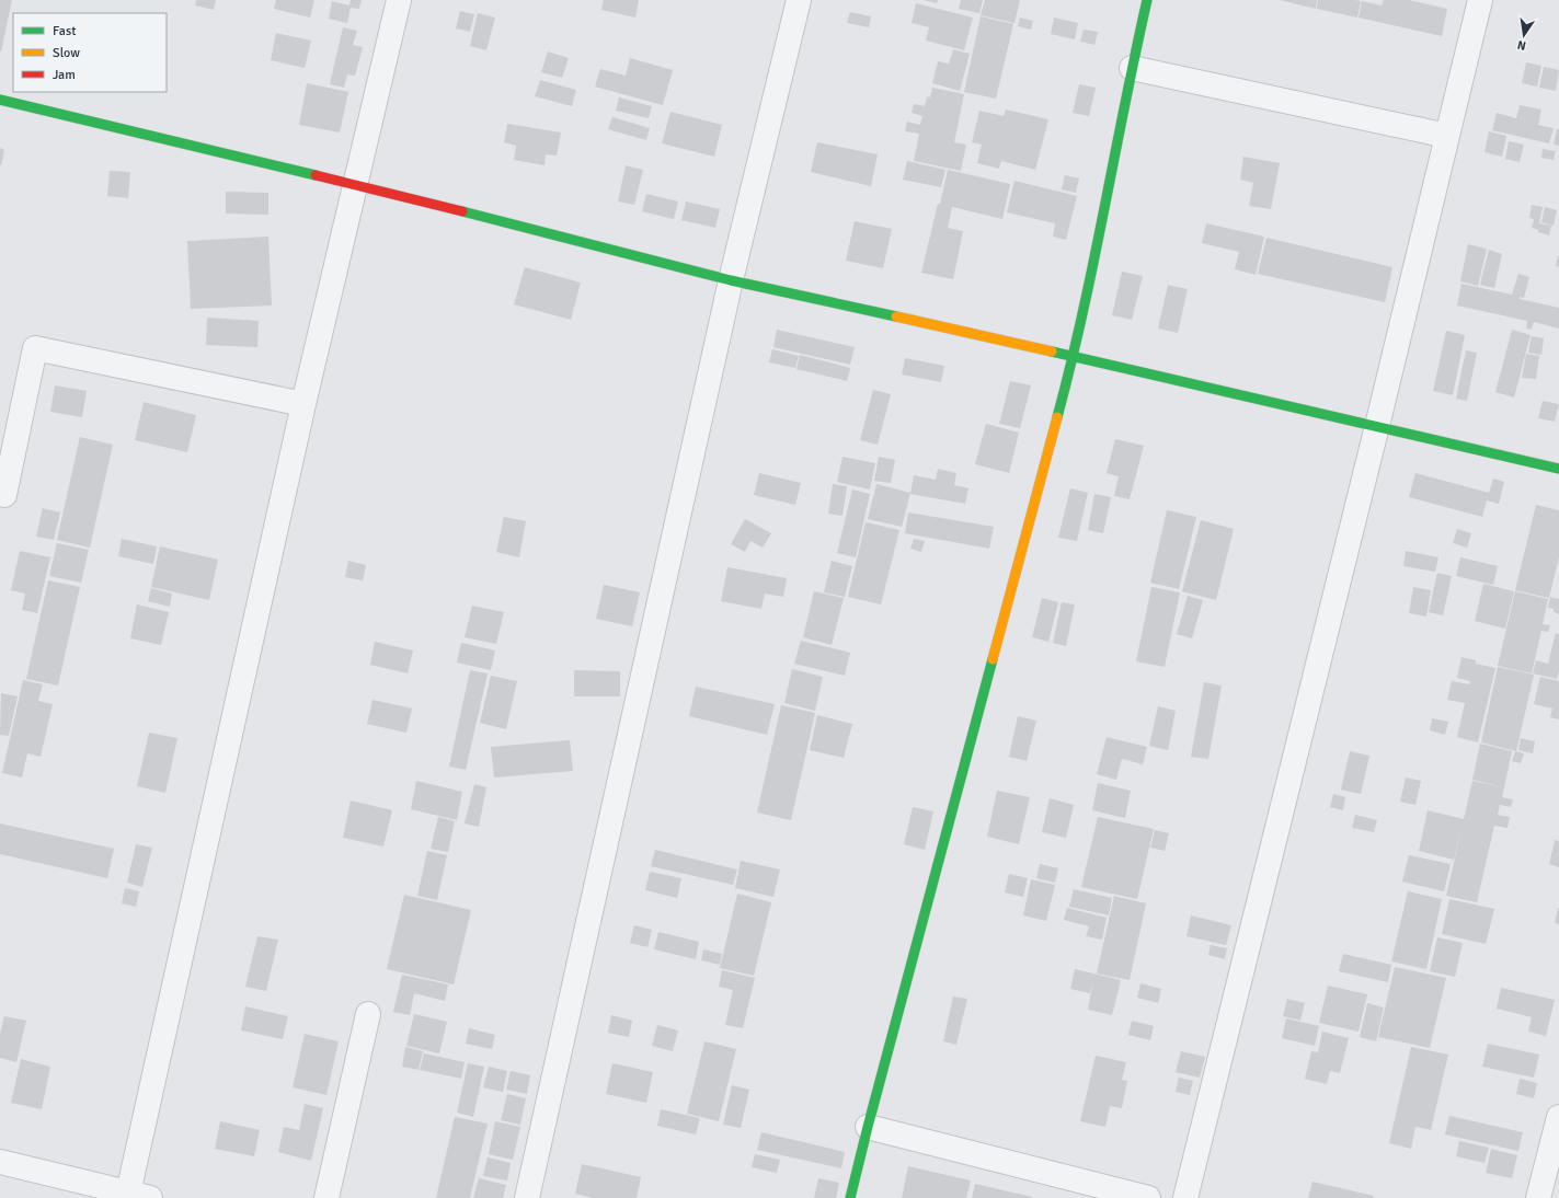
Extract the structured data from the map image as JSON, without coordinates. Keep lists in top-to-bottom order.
{
  "legend": ["Fast", "Slow", "Jam"],
  "north": "bottom"
}
